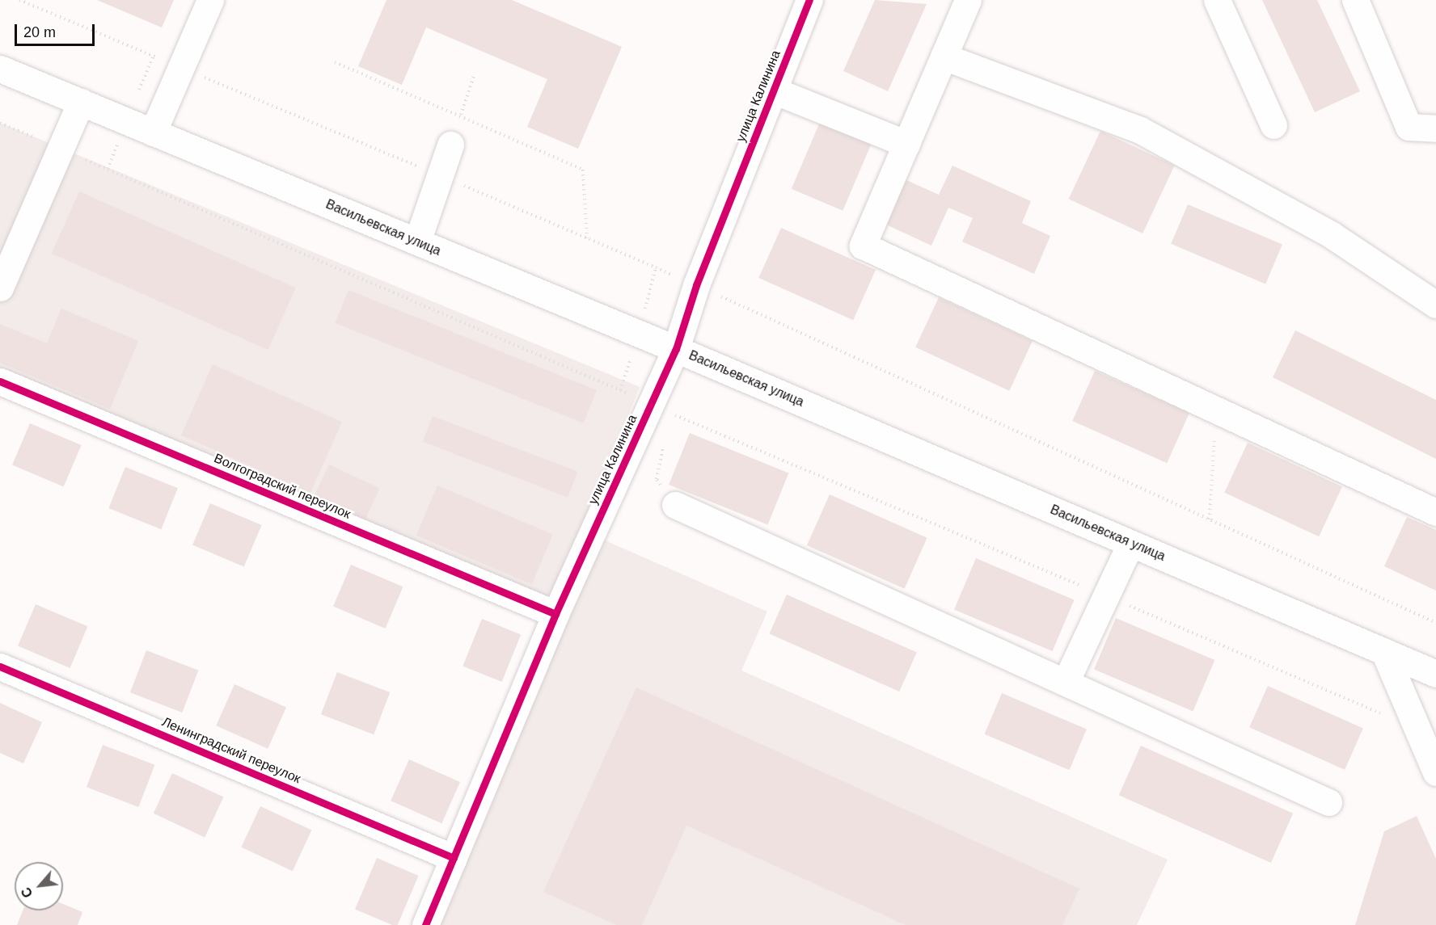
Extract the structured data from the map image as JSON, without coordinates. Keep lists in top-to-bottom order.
{
  "streets": {
    "street": [
      "улица Калинина",
      "Васильевская улица",
      "Волгоградский переулок",
      "Ленинградский переулок"
    ]
  },
  "crossings": [
    ["улица Калинина", "Васильевская улица"],
    ["улица Калинина", "Волгоградский переулок"],
    ["улица Калинина", "Ленинградский переулок"]
  ],
  "scale_bar": "20 m",
  "north": "bottom left"
}
